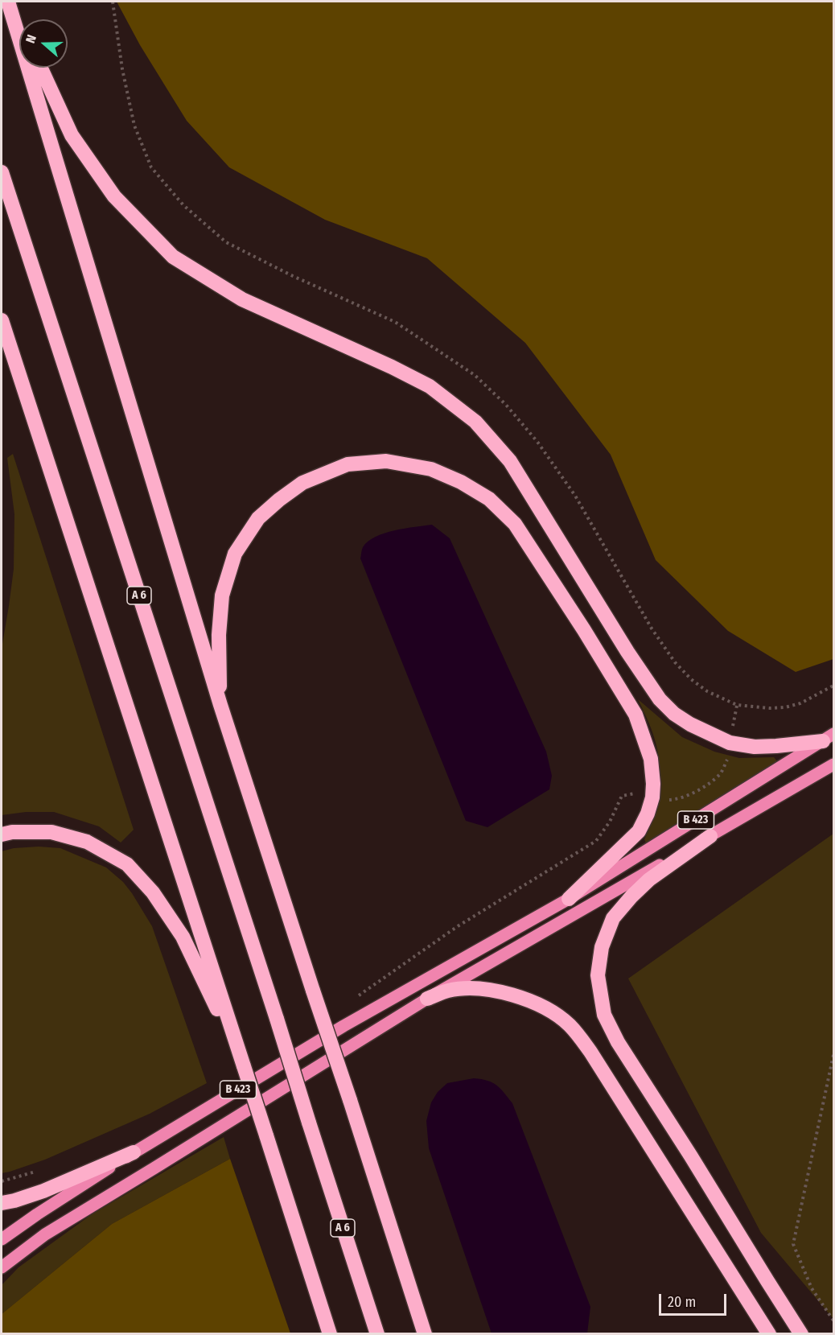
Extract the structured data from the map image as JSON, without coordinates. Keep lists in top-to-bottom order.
{
  "streets": {
    "highway": ["A 6"],
    "main road": ["B 423"]
  },
  "scale_bar": "20 m",
  "north": "left"
}
